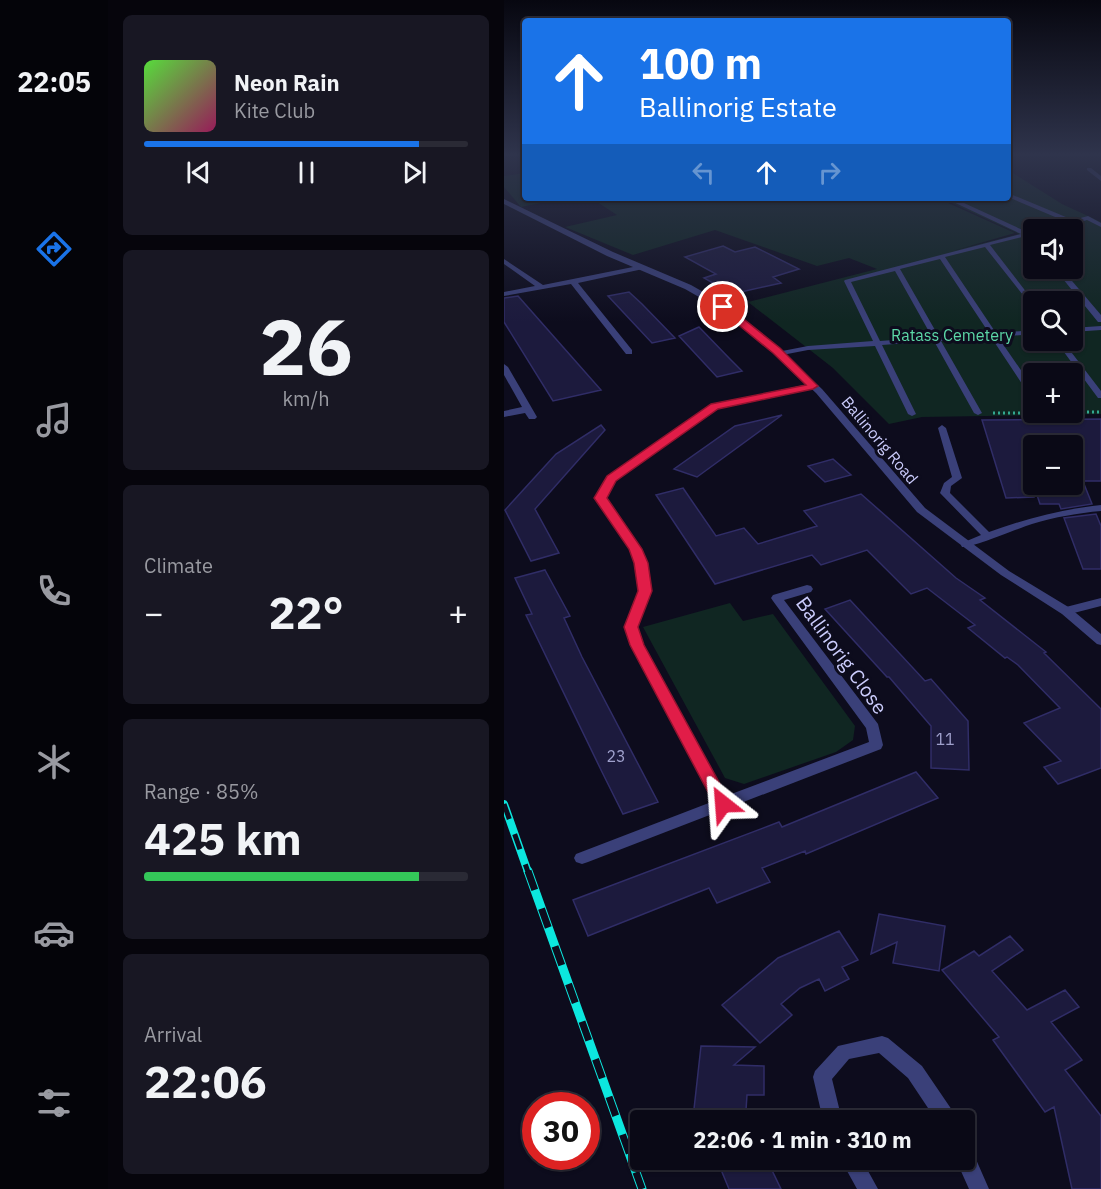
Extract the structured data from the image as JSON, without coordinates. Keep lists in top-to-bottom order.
{
  "streets": {
    "street": ["Ballinorig Road", "Ballinorig Close"]
  },
  "parks": ["Ratass Cemetery"],
  "house_numbers": ["11", "23"],
  "page": {
    "tabs": "22:05",
    "turn": ["100 m", "Ballinorig Estate"],
    "song": ["Neon Rain", "Kite Club"],
    "map_buttons": ["+", "−"],
    "tile": [
      ["26", "km/h"],
      "Climate",
      ["Range · 85%", "425 km"],
      ["Arrival", "22:06"]
    ],
    "heat": ["−", "22°", "+"],
    "limit": "30",
    "trip": "22:06 · 1 min · 310 m"
  }
}
